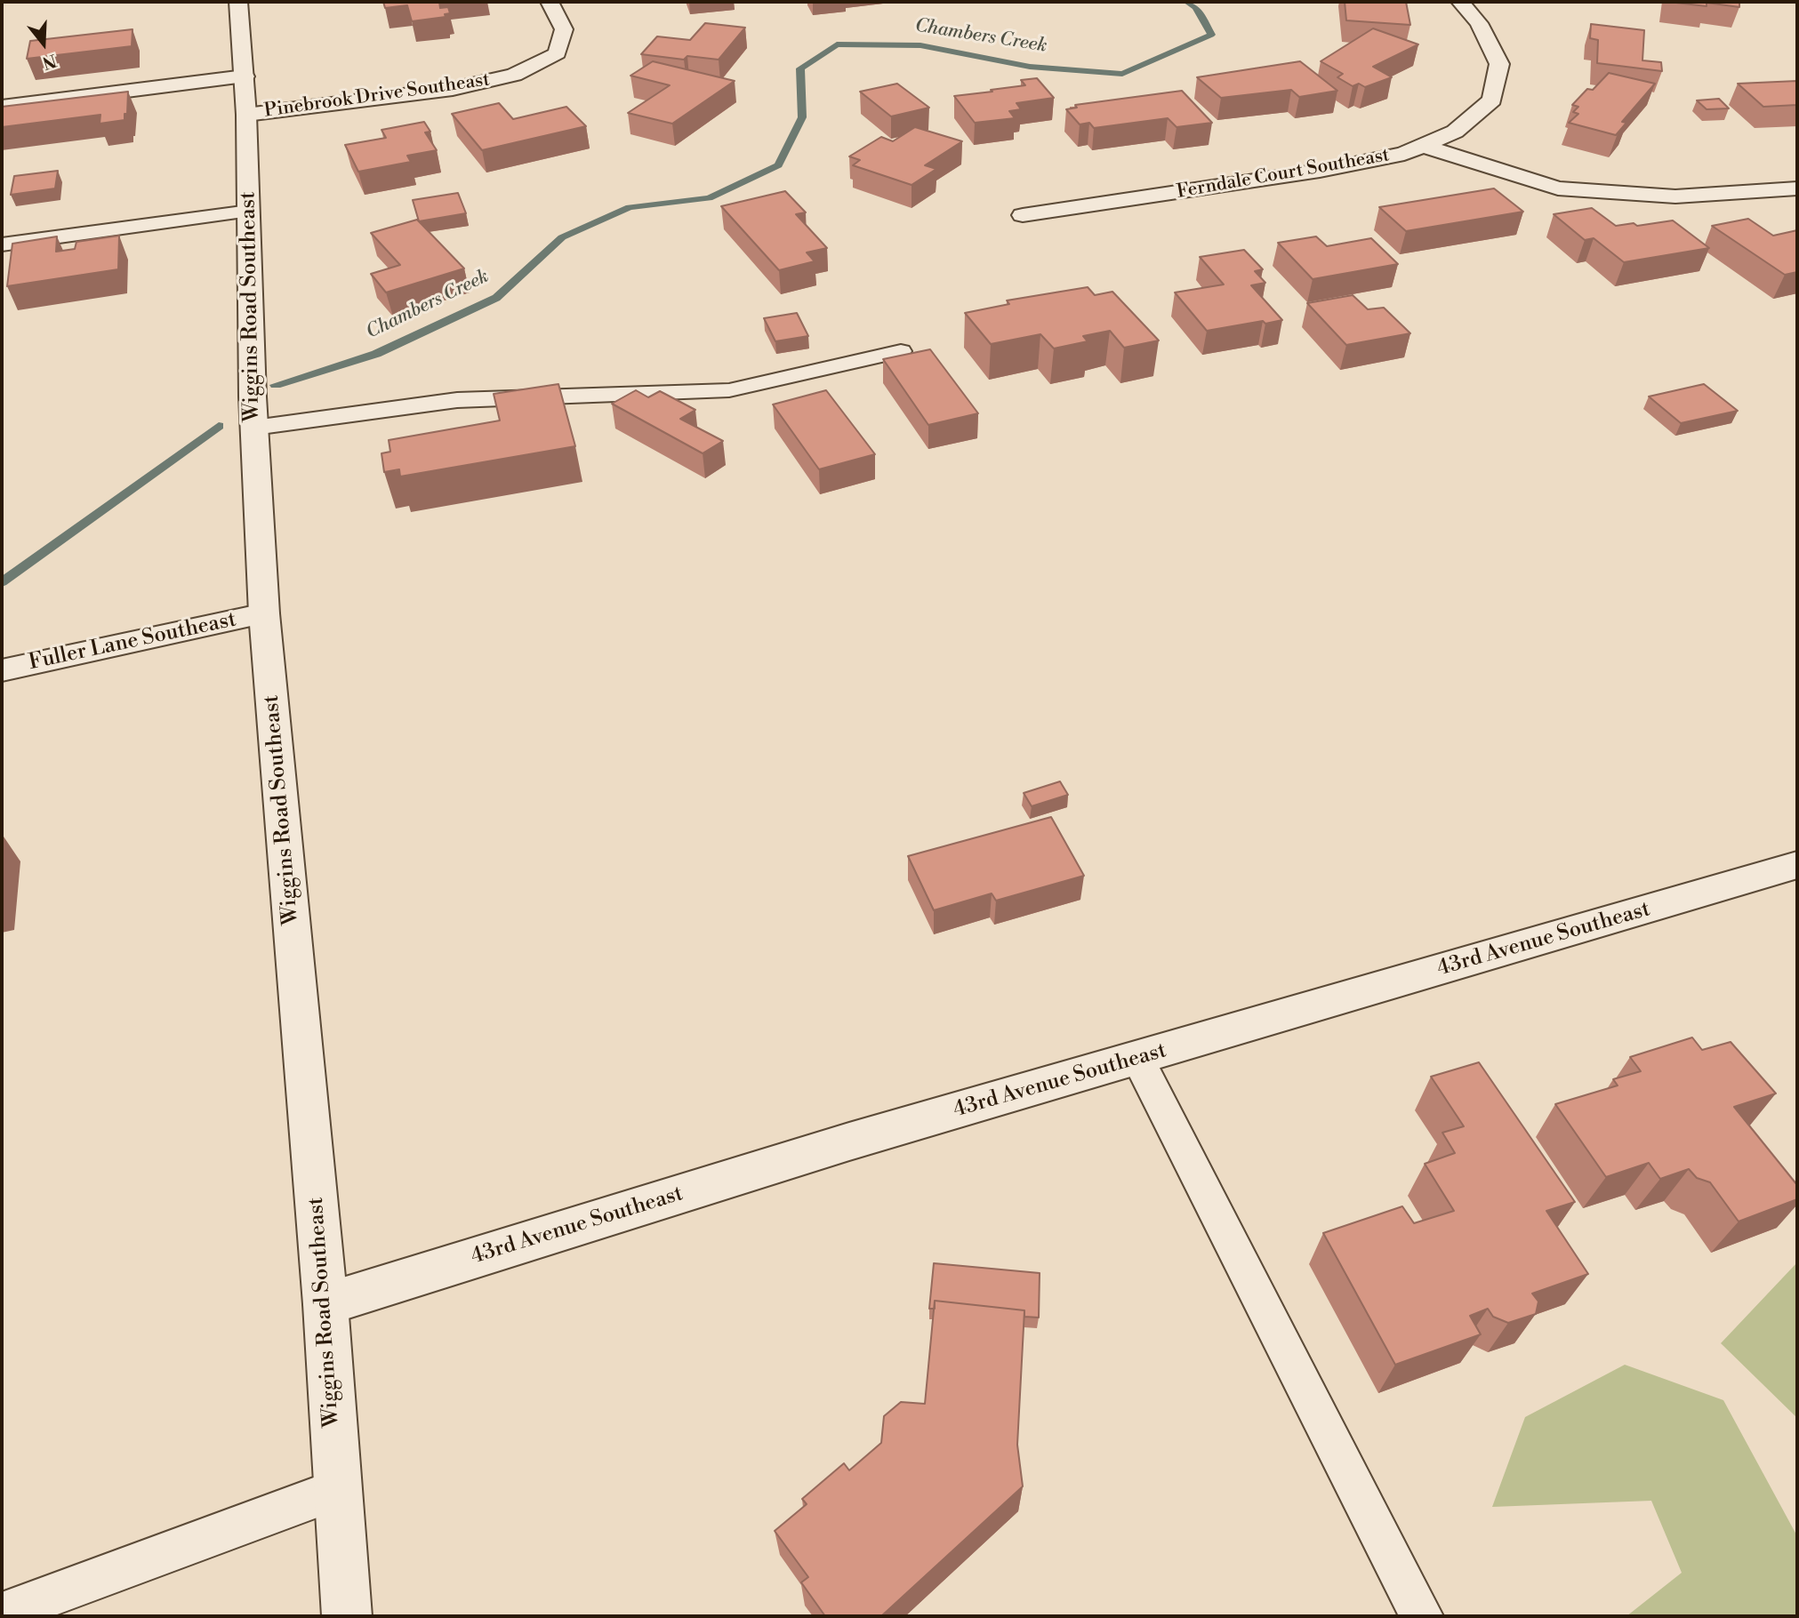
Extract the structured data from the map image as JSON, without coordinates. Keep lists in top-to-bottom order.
{
  "streets": {
    "street": [
      "Pinebrook Drive Southeast",
      "Ferndale Court Southeast",
      "Wiggins Road Southeast",
      "Fuller Lane Southeast",
      "43rd Avenue Southeast"
    ]
  },
  "crossings": [
    ["Pinebrook Drive Southeast", "Wiggins Road Southeast"],
    ["Wiggins Road Southeast", "Fuller Lane Southeast"],
    ["Wiggins Road Southeast", "43rd Avenue Southeast"]
  ],
  "water": ["Chambers Creek"],
  "north": "bottom"
}
